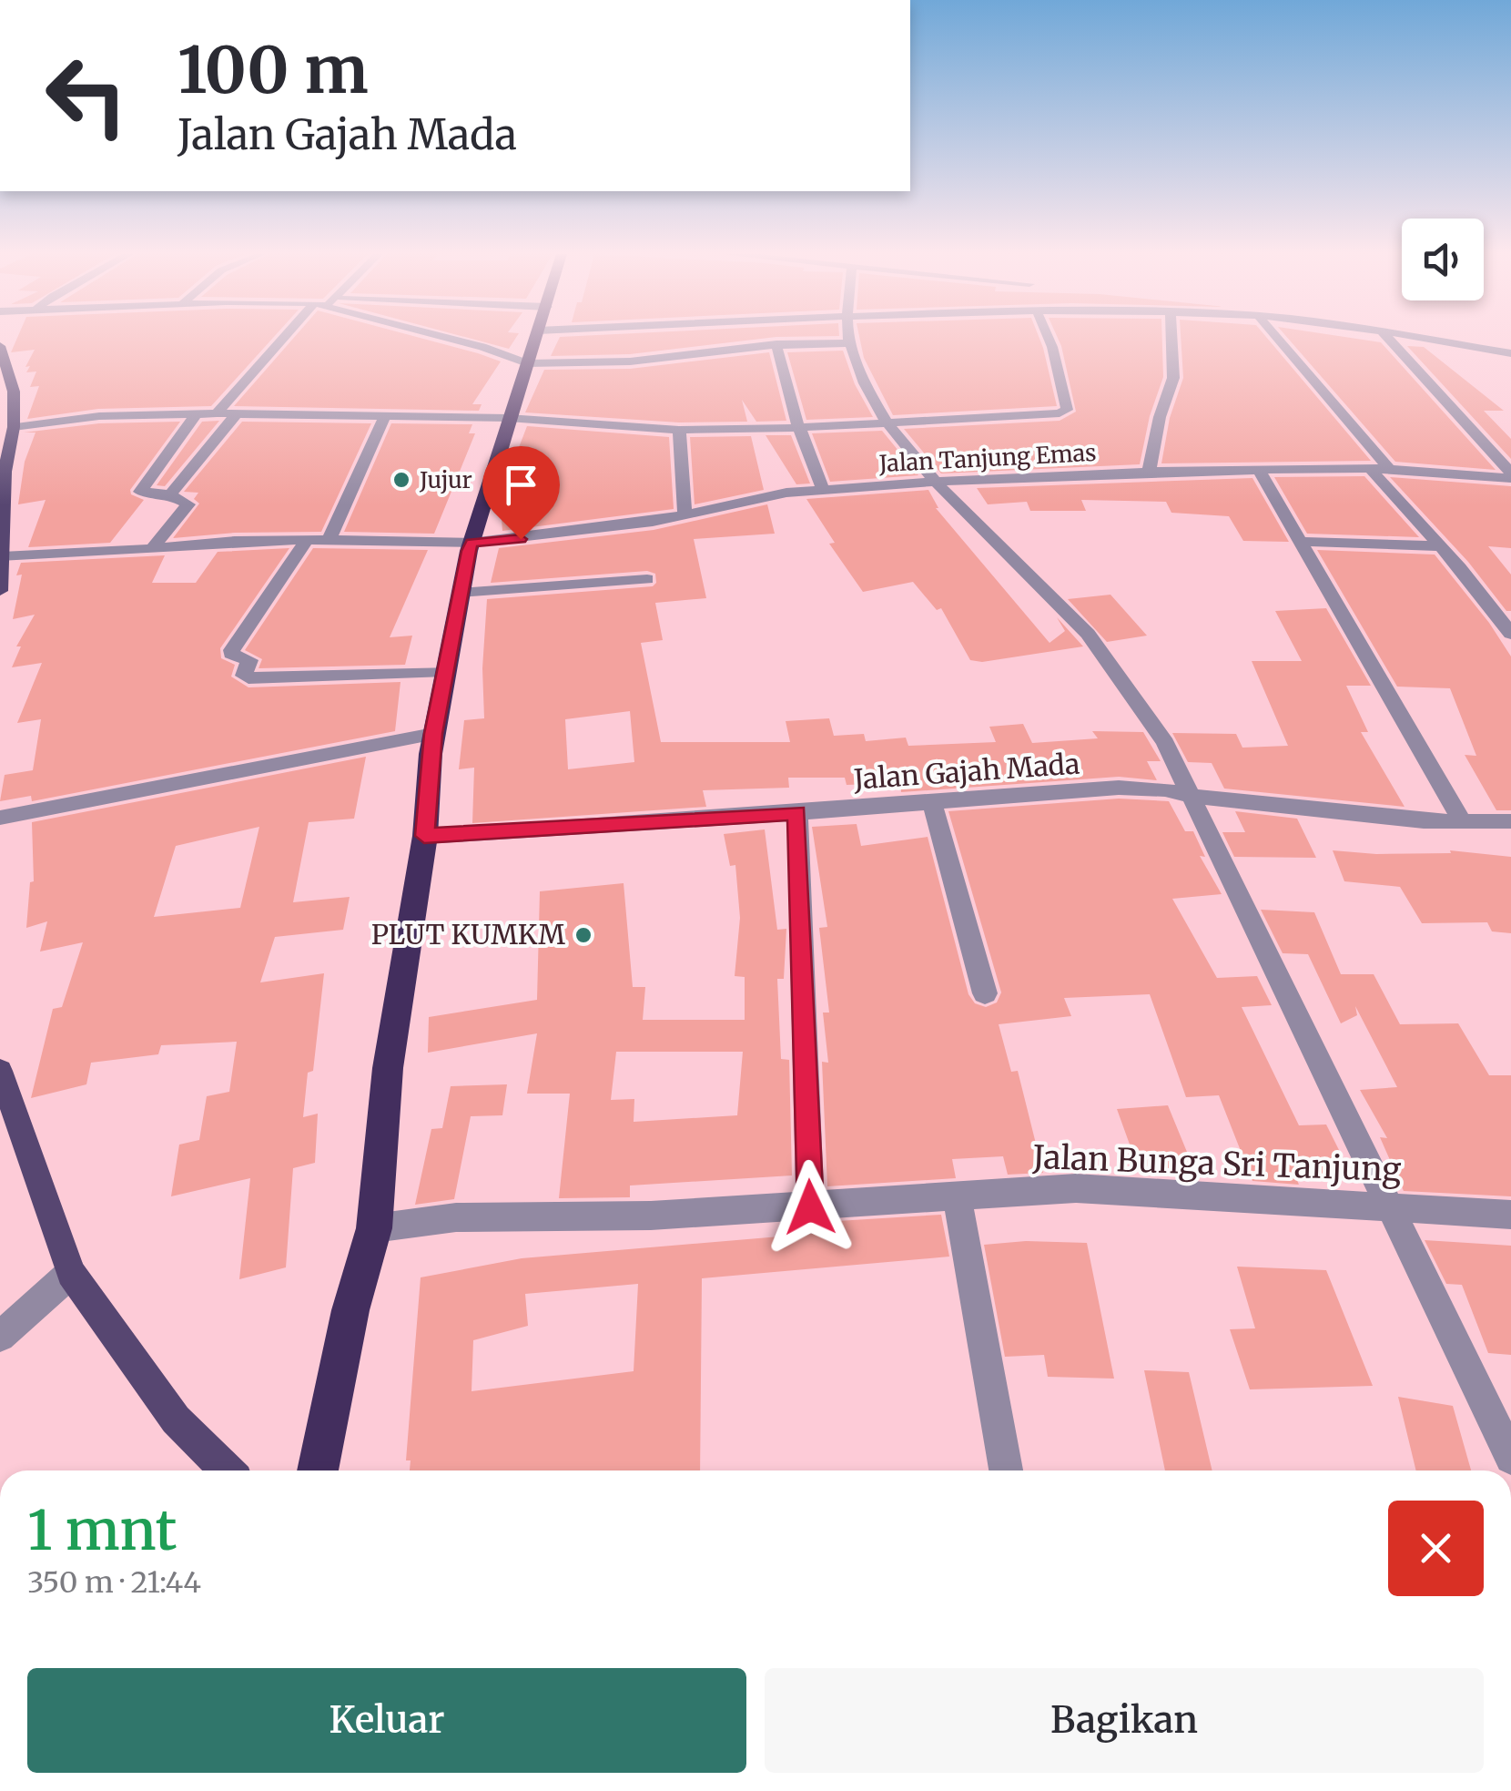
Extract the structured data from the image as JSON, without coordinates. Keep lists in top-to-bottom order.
{
  "streets": {
    "street": ["Jalan Tanjung Emas", "Jalan Gajah Mada", "Jalan Bunga Sri Tanjung"]
  },
  "places": ["Jujur", "PLUT KUMKM"],
  "page": {
    "turn": ["100 m", "Jalan Gajah Mada"],
    "heading": ["1 mnt", "350 m · 21:44"],
    "buttons": ["Keluar", "Bagikan"]
  }
}
